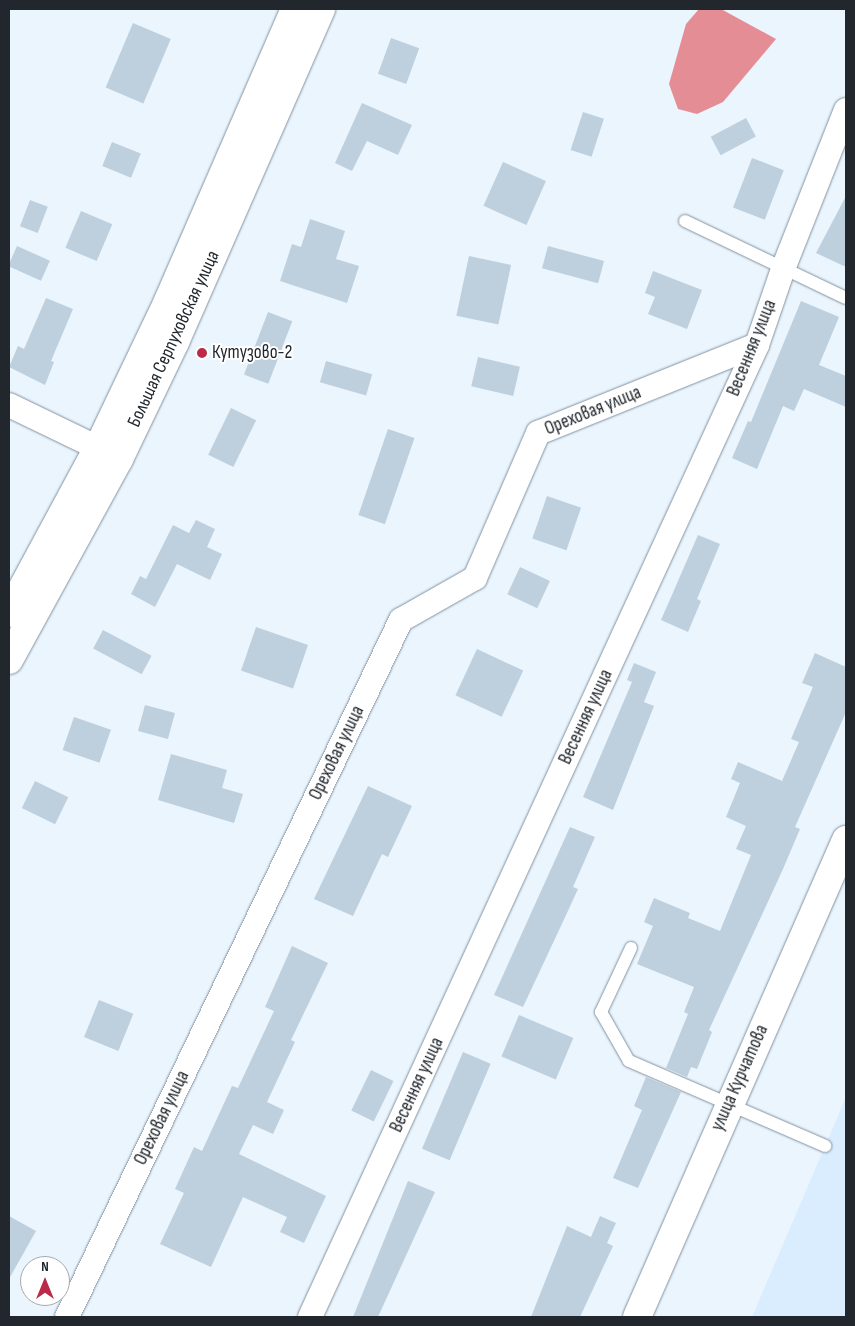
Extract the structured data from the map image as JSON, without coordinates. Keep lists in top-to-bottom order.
{
  "streets": {
    "main road": ["Большая Серпуховская улица", "улица Курчатова"],
    "street": ["Весенняя улица", "Ореховая улица"]
  },
  "crossings": [
    ["Весенняя улица", "Ореховая улица"]
  ],
  "places": ["Кутузово-2"],
  "north": "top"
}
